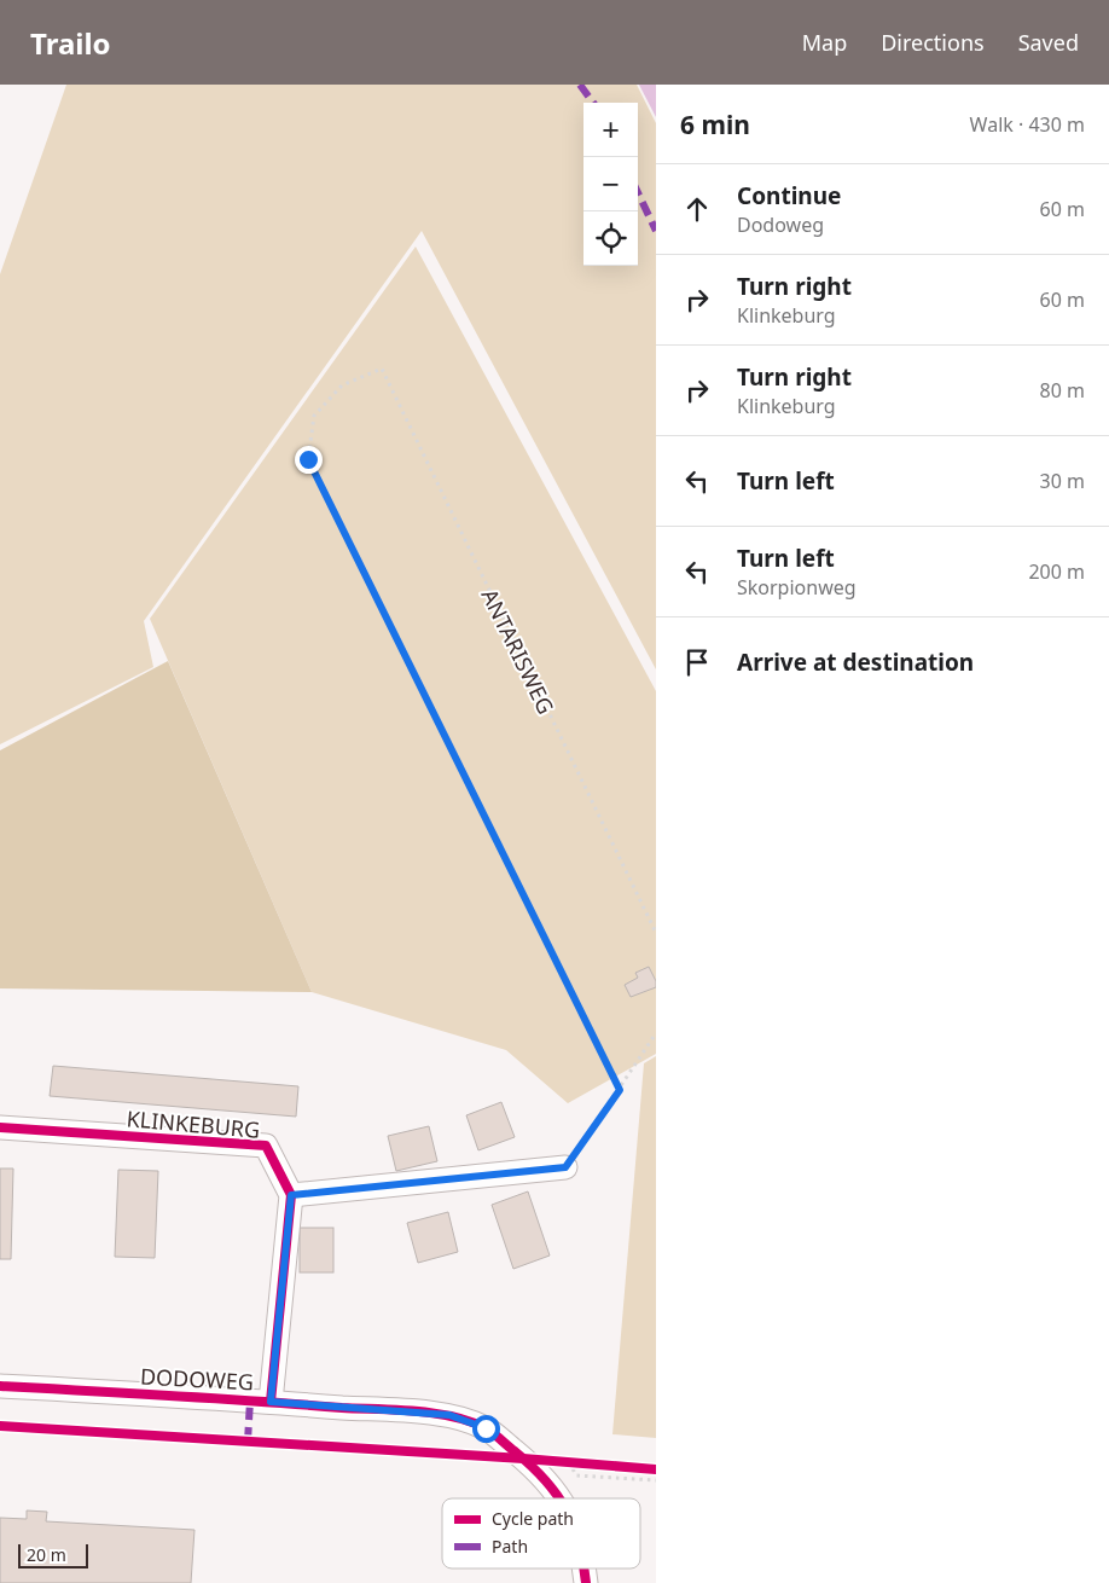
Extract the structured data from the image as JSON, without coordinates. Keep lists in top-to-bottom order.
{
  "streets": {
    "street": ["KLINKEBURG", "DODOWEG"],
    "path": ["ANTARISWEG"]
  },
  "legend": ["Cycle path", "Path"],
  "scale_bar": "20 m",
  "page": {
    "header": "Trailo",
    "nav": ["Map", "Directions", "Saved"],
    "heading": ["6 min", "Walk · 430 m"],
    "map_buttons": ["+", "−"],
    "list": [
      ["Continue", "Dodoweg", "60 m"],
      ["Turn right", "Klinkeburg", "60 m"],
      ["Turn right", "Klinkeburg", "80 m"],
      ["Turn left", "30 m"],
      ["Turn left", "Skorpionweg", "200 m"],
      "Arrive at destination"
    ],
    "scale": "20 m"
  }
}
